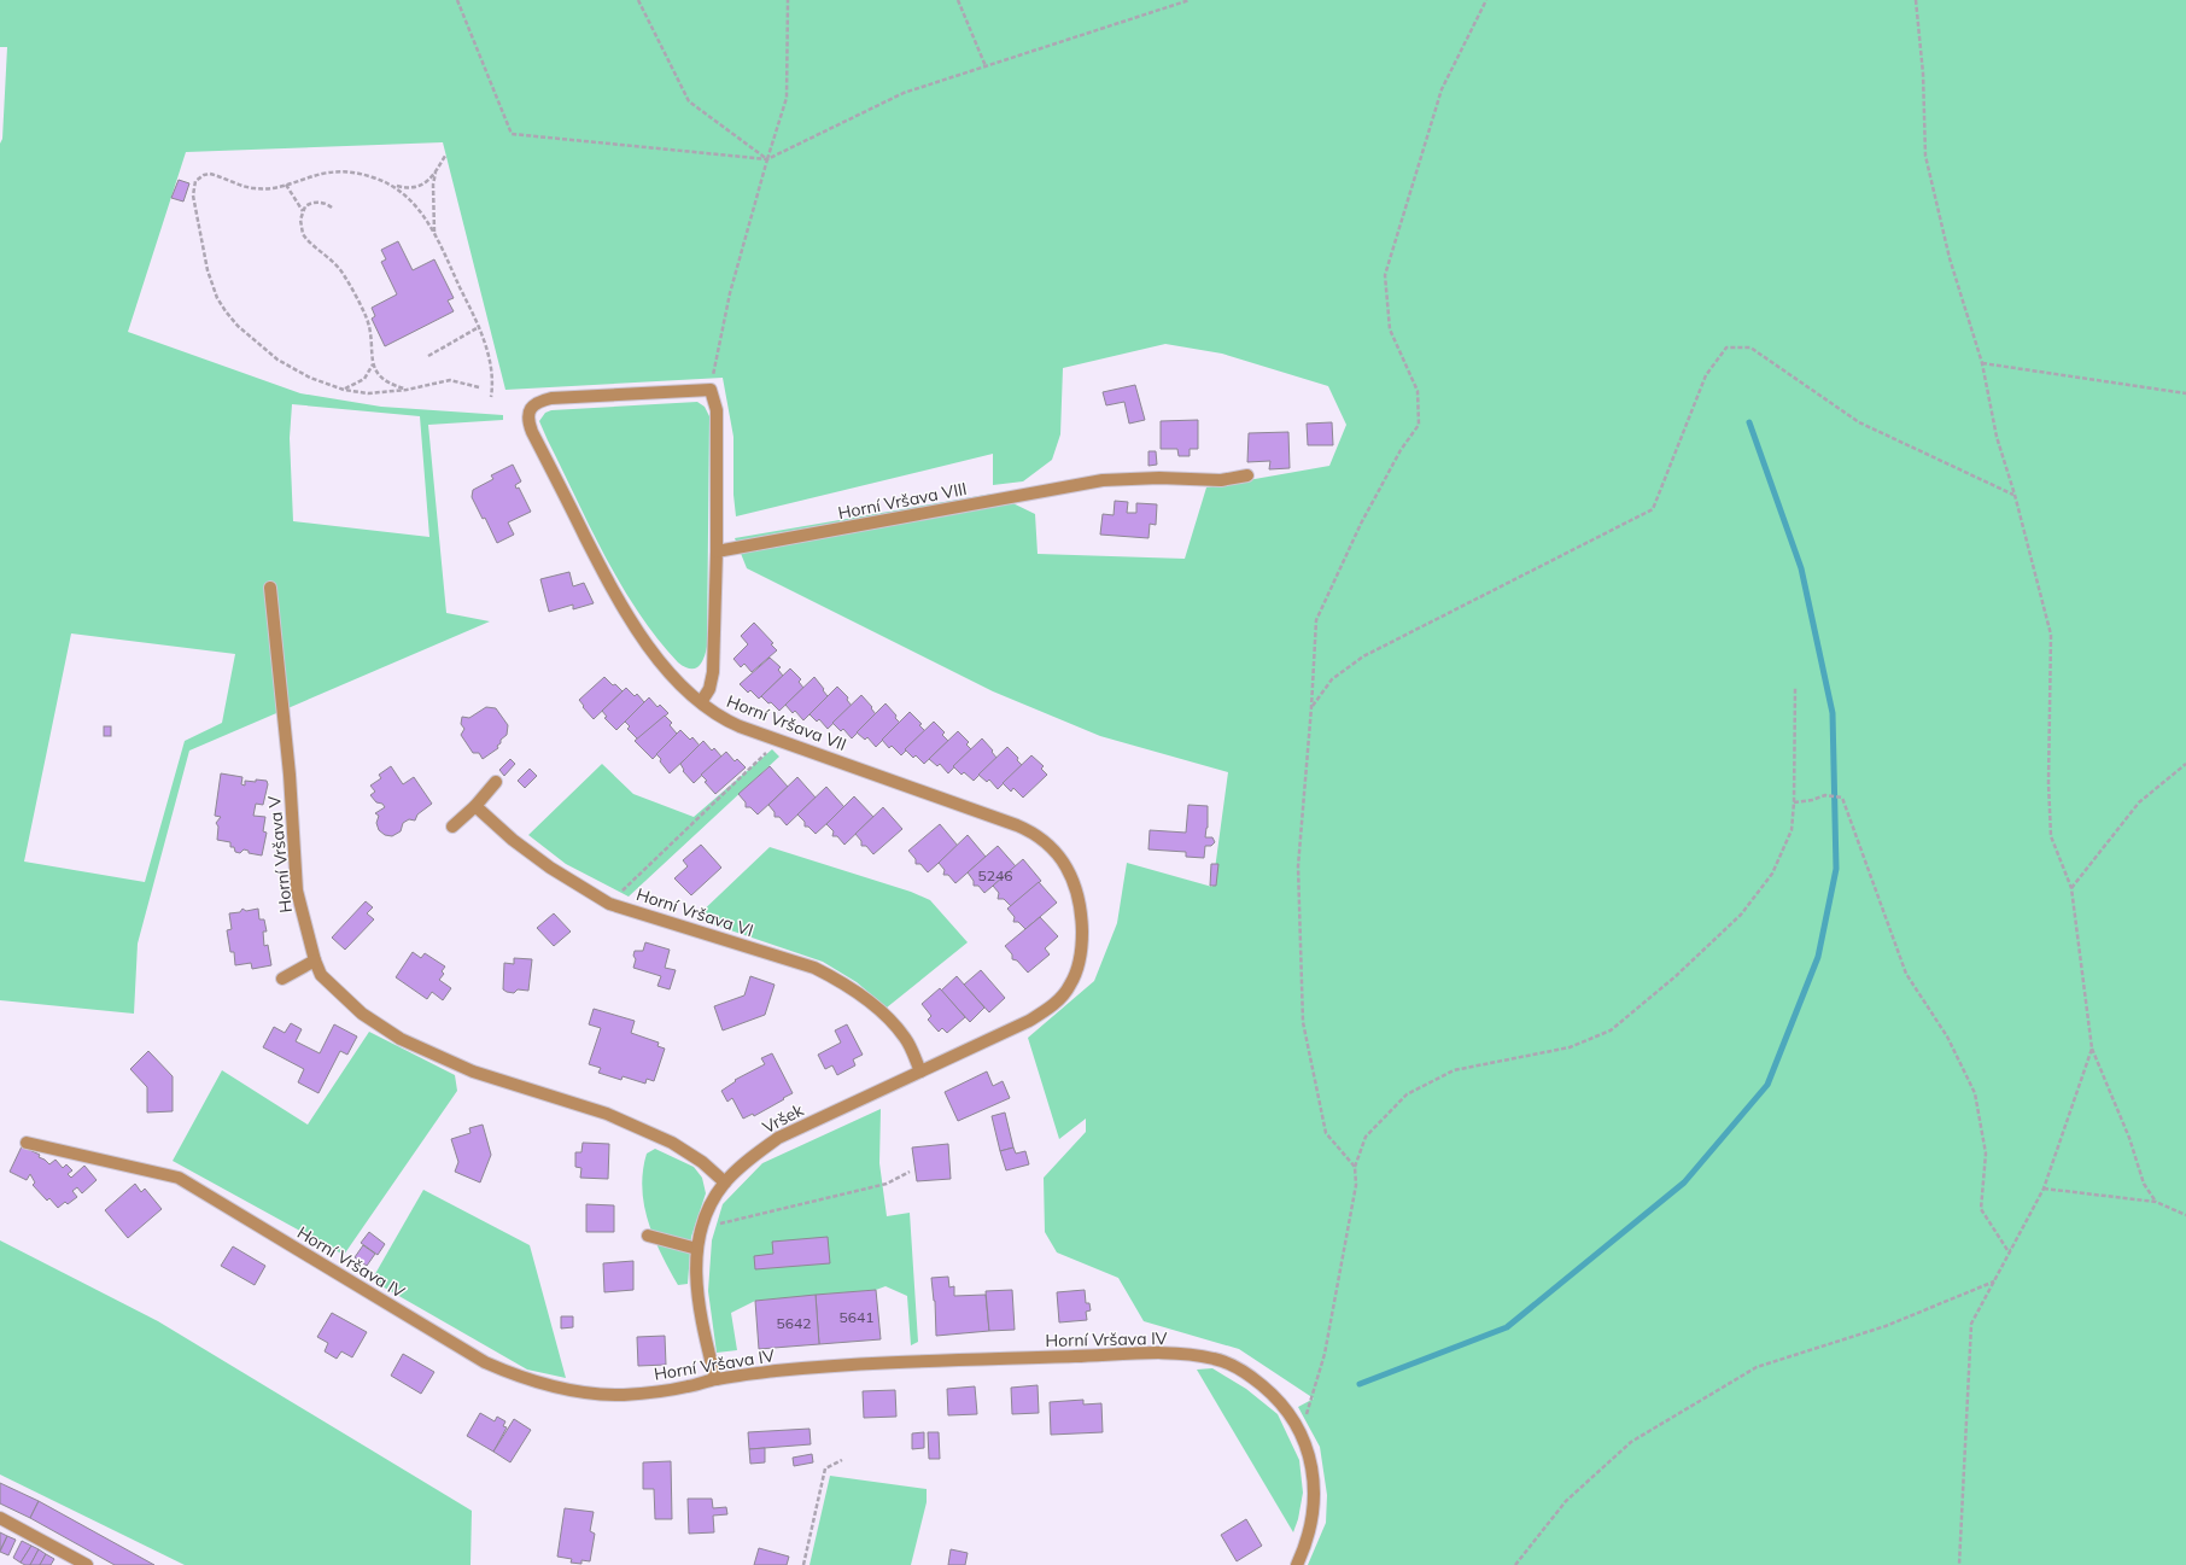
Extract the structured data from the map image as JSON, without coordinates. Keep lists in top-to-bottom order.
{
  "streets": {
    "street": [
      "Horní Vršava VIII",
      "Horní Vršava VII",
      "Horní Vršava V",
      "Horní Vršava VI",
      "Vršek",
      "Horní Vršava IV"
    ]
  },
  "crossings": [
    ["Horní Vršava VII", "Vršek"],
    ["Horní Vršava V", "Vršek"],
    ["Horní Vršava VI", "Vršek"],
    ["Vršek", "Horní Vršava IV"]
  ],
  "house_numbers": ["5246", "5641", "5642"]
}
